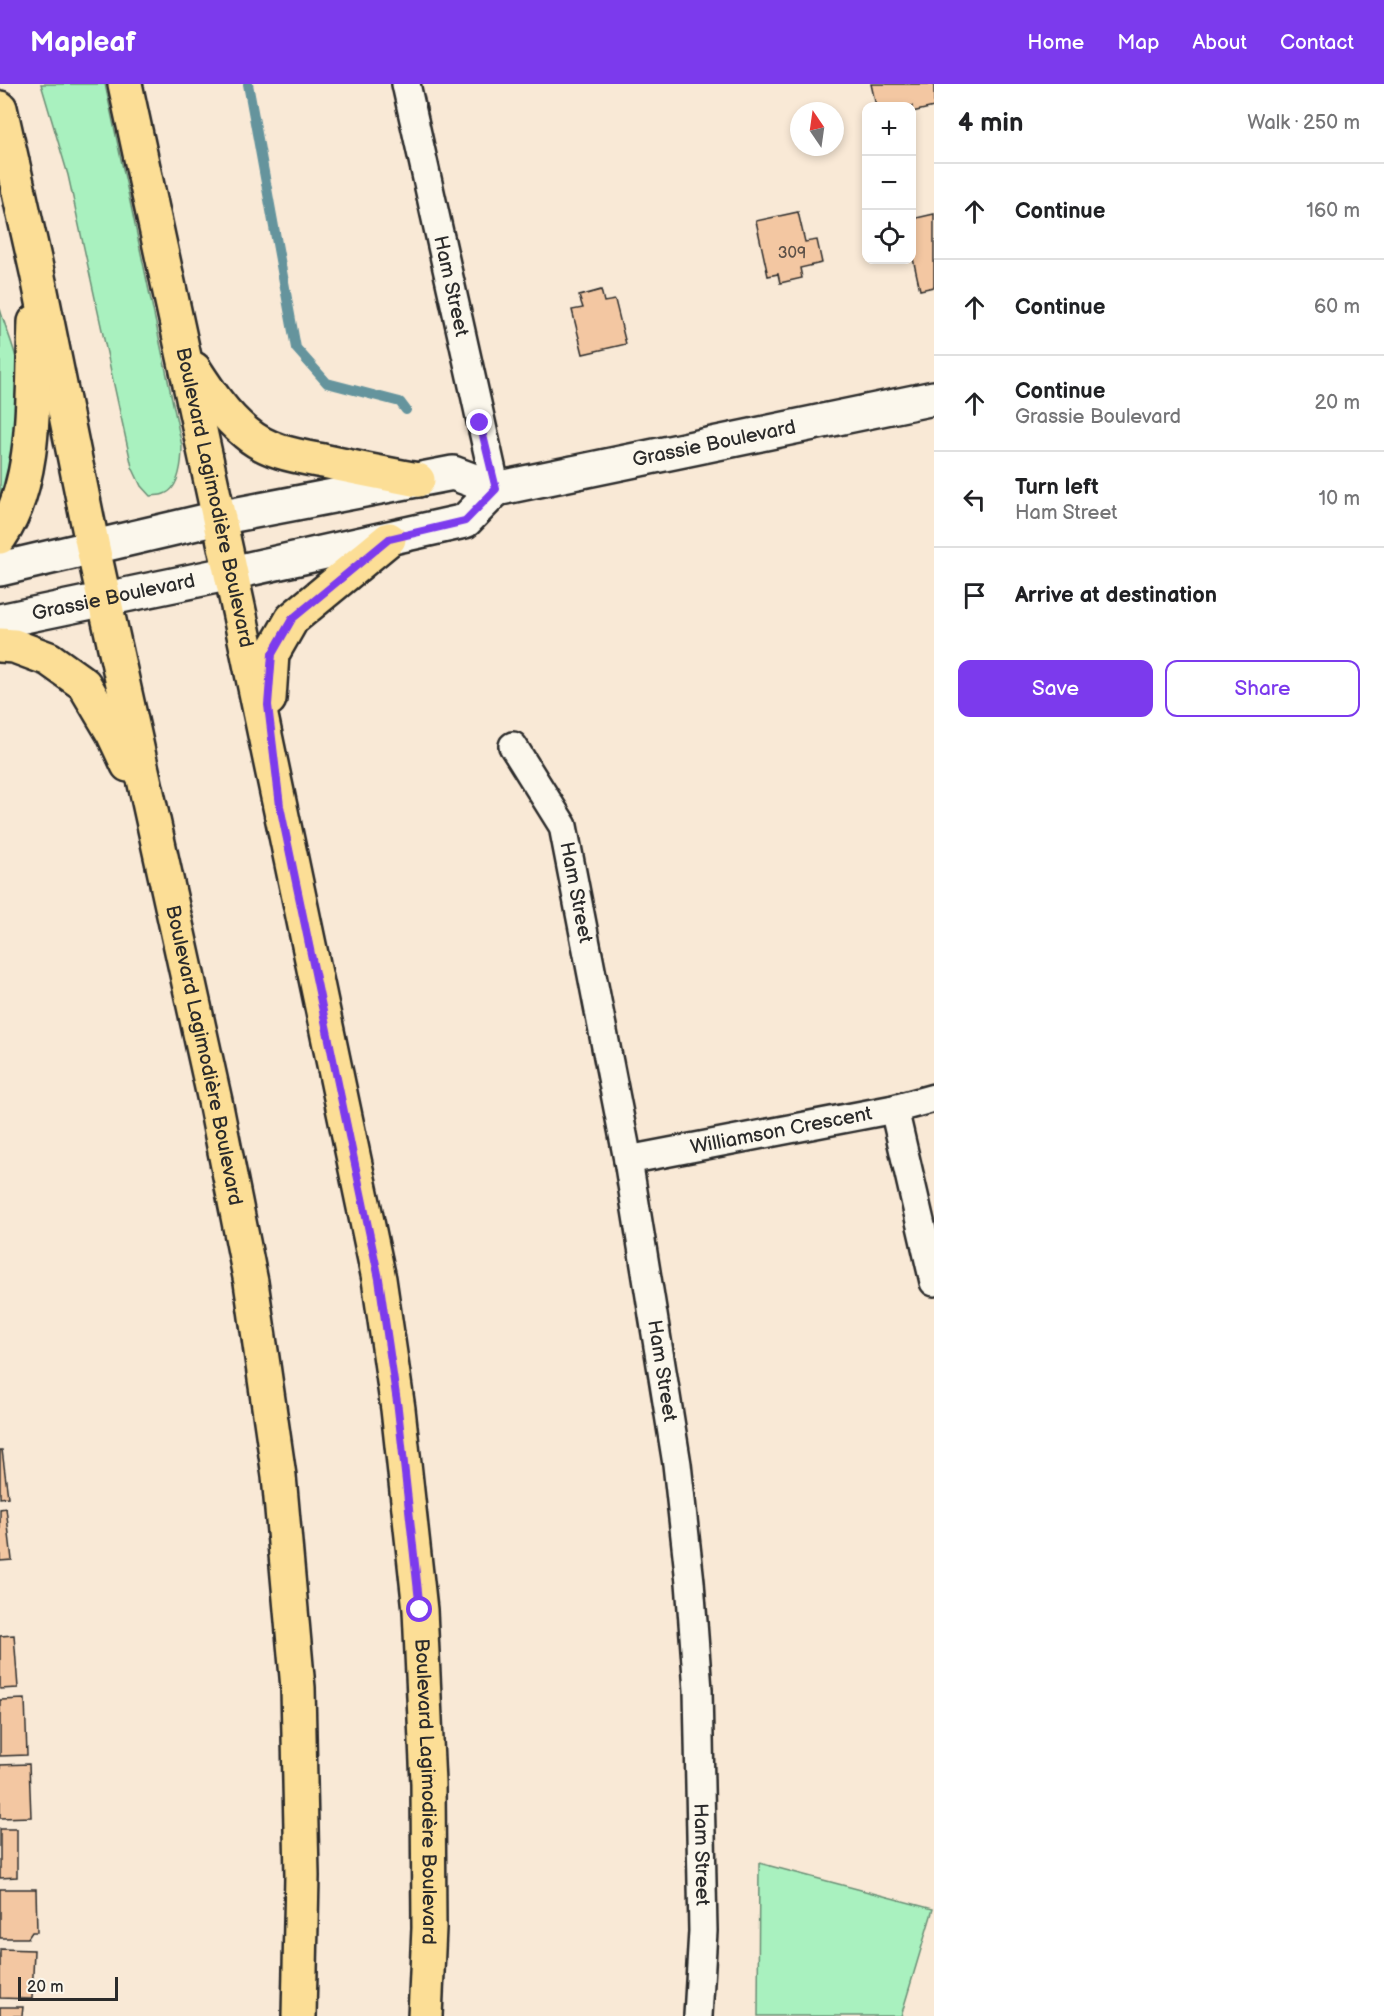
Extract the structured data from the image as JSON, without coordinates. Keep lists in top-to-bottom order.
{
  "streets": {
    "main road": ["Grassie Boulevard", "Boulevard Lagimodière Boulevard"],
    "street": ["Ham Street", "Williamson Crescent"]
  },
  "crossings": [
    ["Ham Street", "Grassie Boulevard"],
    ["Ham Street", "Williamson Crescent"],
    ["Grassie Boulevard", "Boulevard Lagimodière Boulevard"]
  ],
  "house_numbers": ["309"],
  "scale_bar": "20 m",
  "north": "top",
  "page": {
    "header": "Mapleaf",
    "nav": [
      "Home",
      "Map",
      "About",
      "Contact"
    ],
    "heading": ["4 min", "Walk · 250 m"],
    "map_buttons": ["+", "−"],
    "list": [
      ["Continue", "160 m"],
      ["Continue", "60 m"],
      ["Continue", "Grassie Boulevard", "20 m"],
      ["Turn left", "Ham Street", "10 m"],
      "Arrive at destination"
    ],
    "buttons": ["Save", "Share"],
    "scale": "20 m"
  }
}
